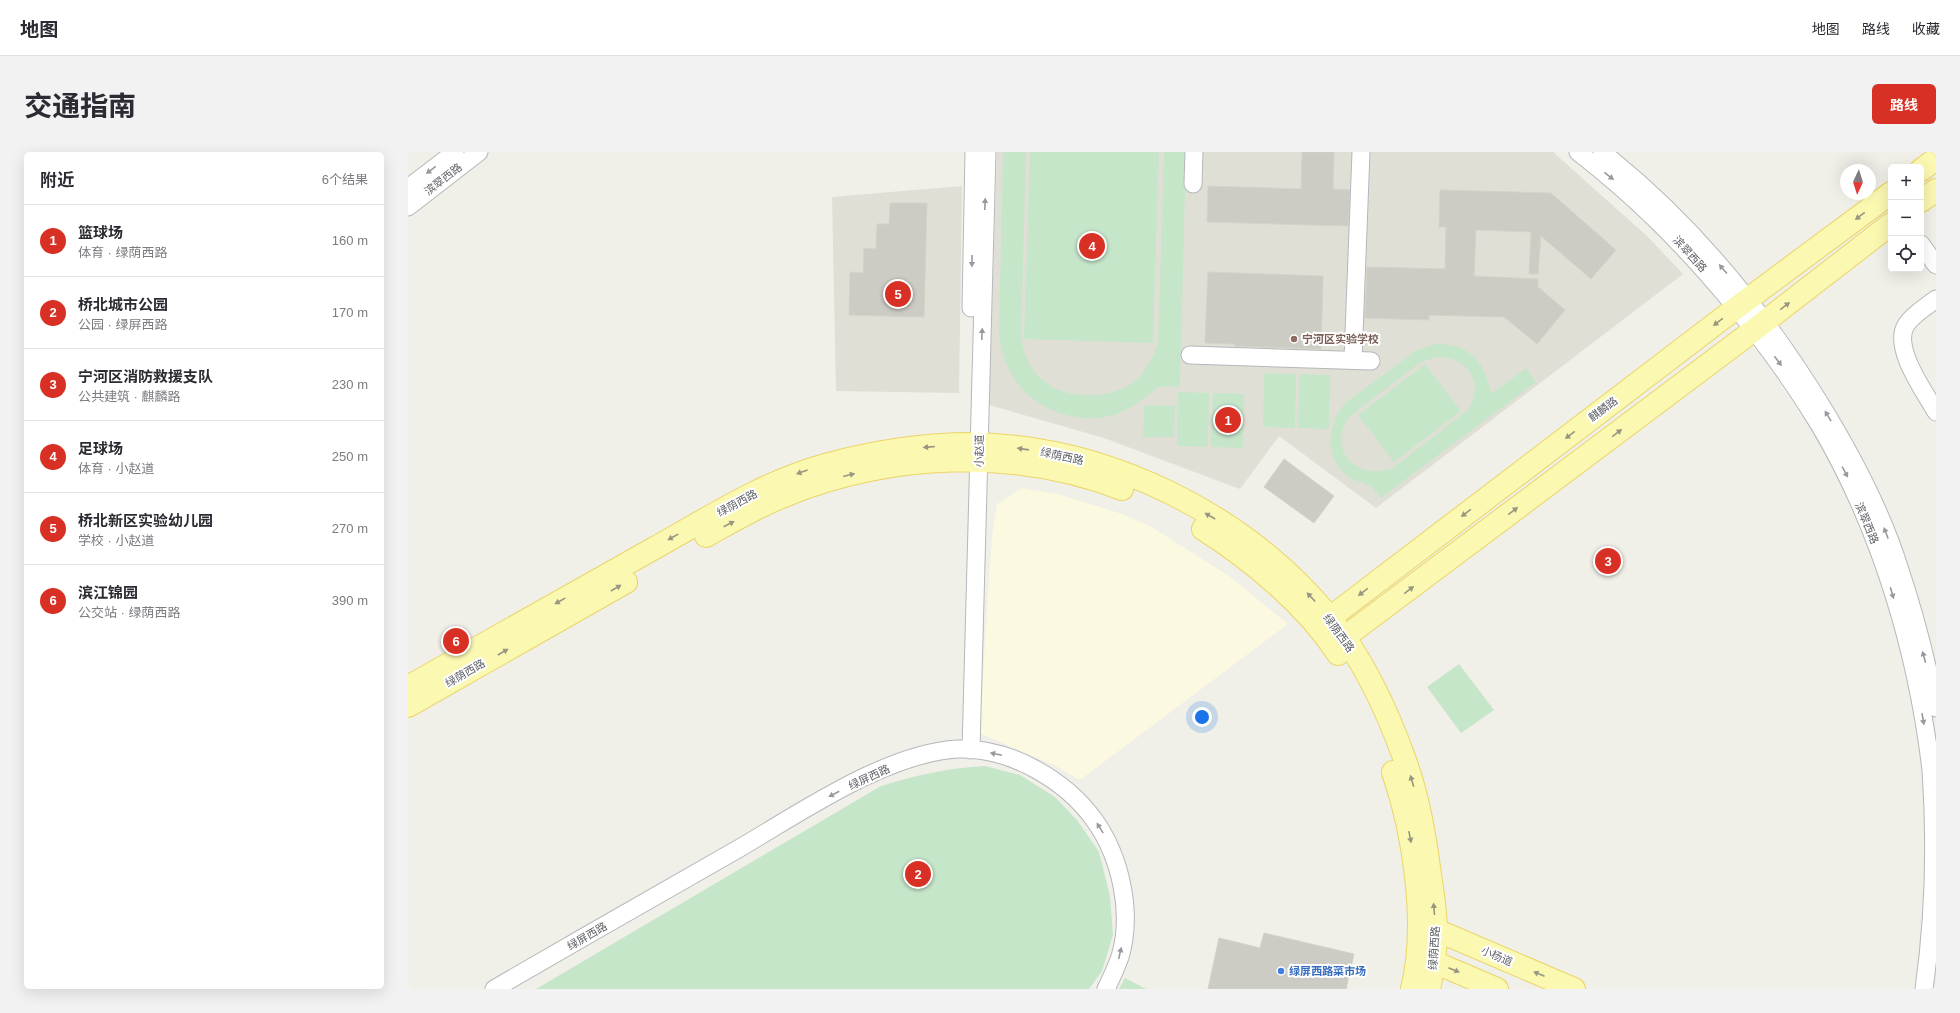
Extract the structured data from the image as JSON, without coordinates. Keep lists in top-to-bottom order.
{
  "streets": {
    "main road": ["麒麟路", "绿荫西路", "小杨道"],
    "street": ["滨翠西路", "小赵道", "绿屏西路"]
  },
  "crossings": [
    ["滨翠西路", "麒麟路"],
    ["麒麟路", "绿荫西路"],
    ["小赵道", "绿荫西路"],
    ["小赵道", "绿屏西路"],
    ["绿荫西路", "小杨道"]
  ],
  "places": ["宁河区实验学校", "绿屏西路菜市场"],
  "north": "bottom",
  "page": {
    "header": "地图",
    "nav": ["地图", "路线", "收藏"],
    "title": "交通指南",
    "buttons": "路线",
    "heading": ["附近", "6个结果"],
    "map_buttons": ["+", "−"],
    "list": [
      {
        "mark": "1",
        "name": "篮球场",
        "note": "体育 · 绿荫西路",
        "value": "160 m"
      },
      {
        "mark": "2",
        "name": "桥北城市公园",
        "note": "公园 · 绿屏西路",
        "value": "170 m"
      },
      {
        "mark": "3",
        "name": "宁河区消防救援支队",
        "note": "公共建筑 · 麒麟路",
        "value": "230 m"
      },
      {
        "mark": "4",
        "name": "足球场",
        "note": "体育 · 小赵道",
        "value": "250 m"
      },
      {
        "mark": "5",
        "name": "桥北新区实验幼儿园",
        "note": "学校 · 小赵道",
        "value": "270 m"
      },
      {
        "mark": "6",
        "name": "滨江锦园",
        "note": "公交站 · 绿荫西路",
        "value": "390 m"
      }
    ],
    "pins": [
      "4",
      "5",
      "1",
      "3",
      "6",
      "2"
    ]
  }
}
